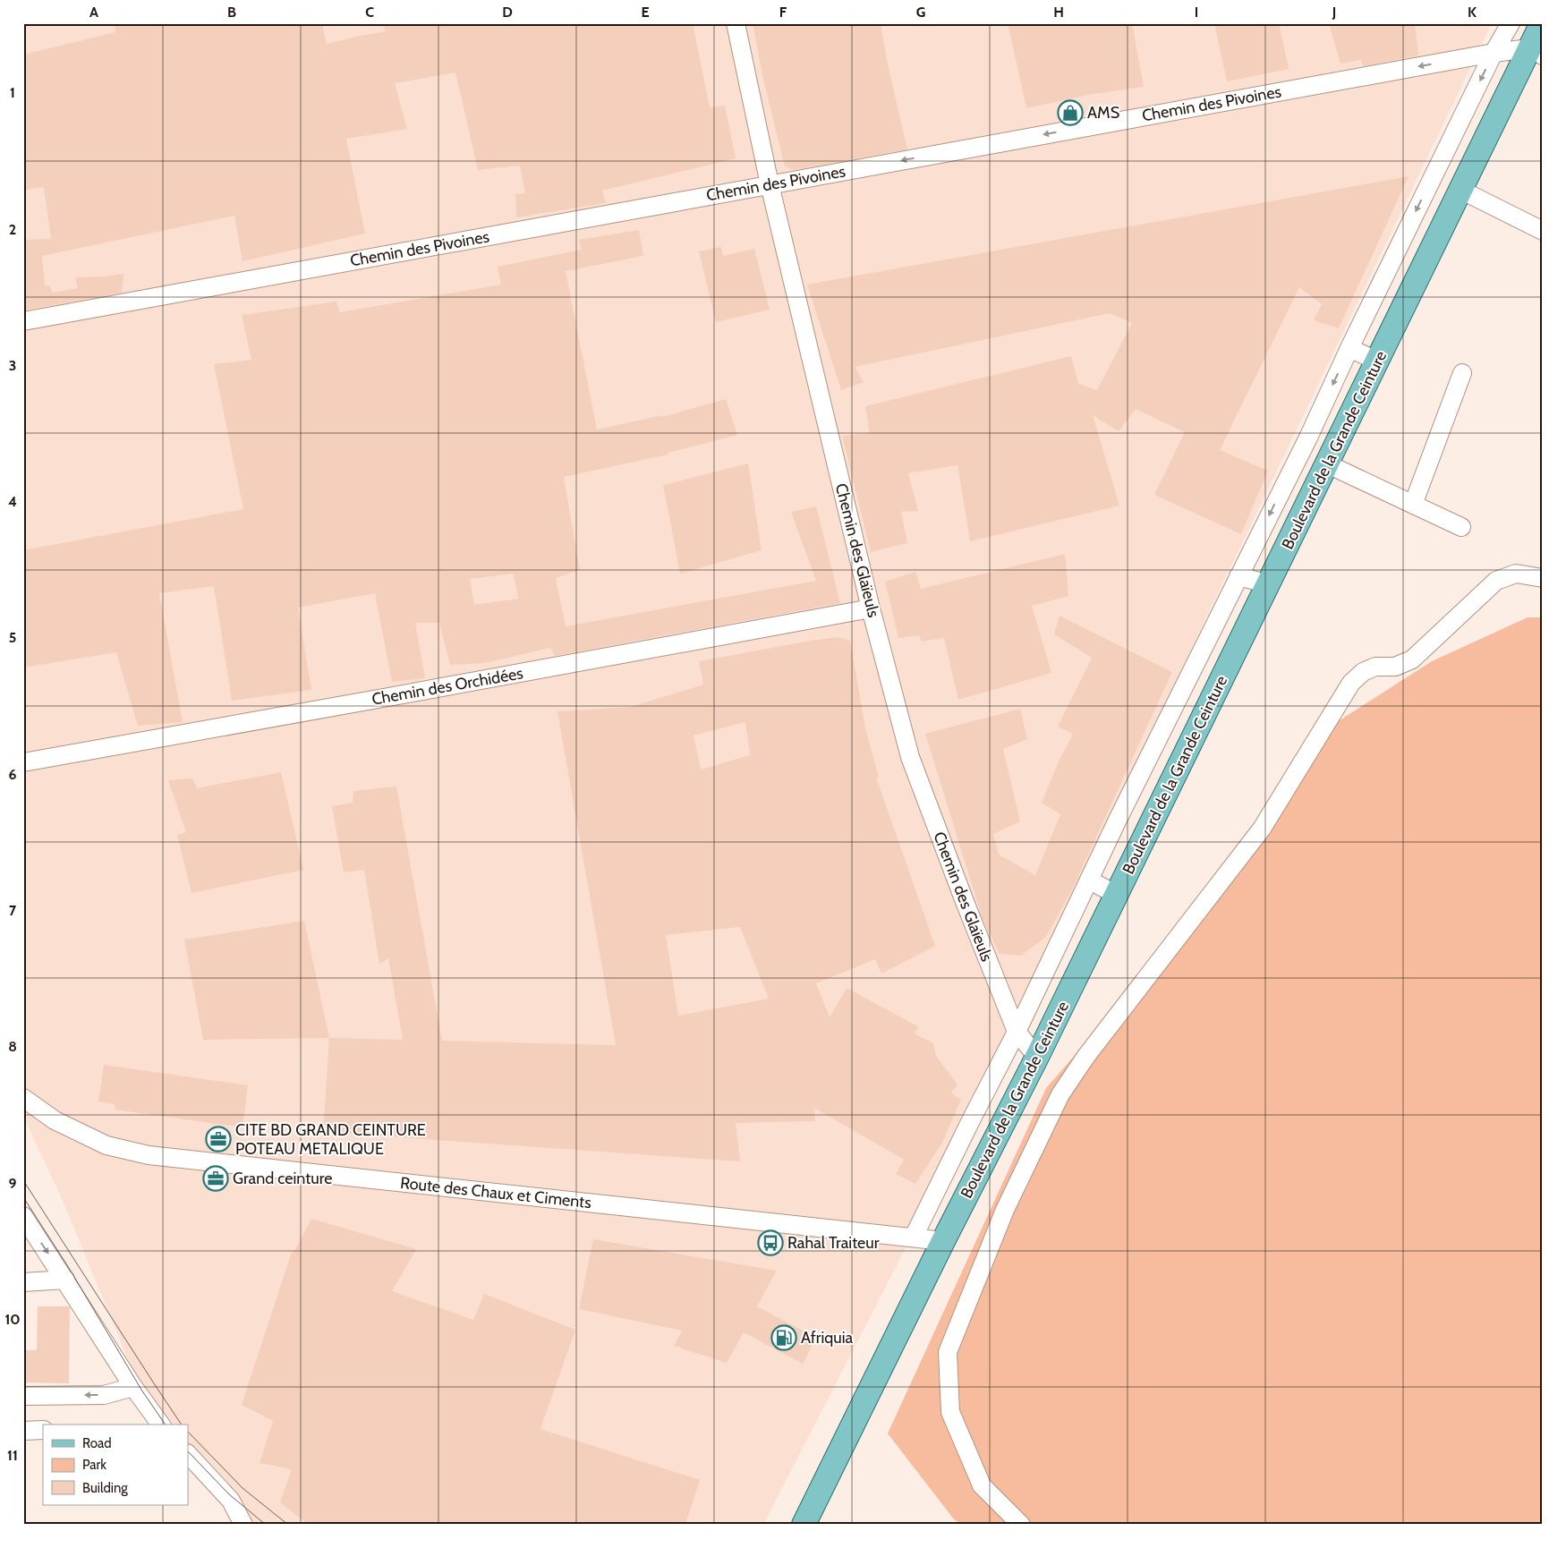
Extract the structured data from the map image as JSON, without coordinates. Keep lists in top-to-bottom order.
{
  "streets": {
    "main road": ["Boulevard de la Grande Ceinture"],
    "street": [
      "Chemin des Pivoines",
      "Chemin des Glaïeuls",
      "Chemin des Orchidées",
      "Route des Chaux et Ciments"
    ]
  },
  "crossings": [
    ["Chemin des Pivoines", "Boulevard de la Grande Ceinture"],
    ["Chemin des Pivoines", "Chemin des Glaïeuls"],
    ["Boulevard de la Grande Ceinture", "Chemin des Glaïeuls"],
    ["Boulevard de la Grande Ceinture", "Route des Chaux et Ciments"],
    ["Chemin des Glaïeuls", "Chemin des Orchidées"]
  ],
  "one_way": ["Chemin des Pivoines"],
  "places": {
    "shop": ["AMS"],
    "office": ["CITE BD GRAND CEINTURE POTEAU METALIQUE", "Grand ceinture"],
    "bus stop": ["Rahal Traiteur"],
    "fuel station": ["Afriquia"]
  },
  "legend": ["Road", "Park", "Building"],
  "grid": {
    "columns": [
      "A",
      "B",
      "C",
      "D",
      "E",
      "F",
      "G",
      "H",
      "I",
      "J",
      "K"
    ],
    "rows": [
      "1",
      "2",
      "3",
      "4",
      "5",
      "6",
      "7",
      "8",
      "9",
      "10",
      "11"
    ]
  }
}
